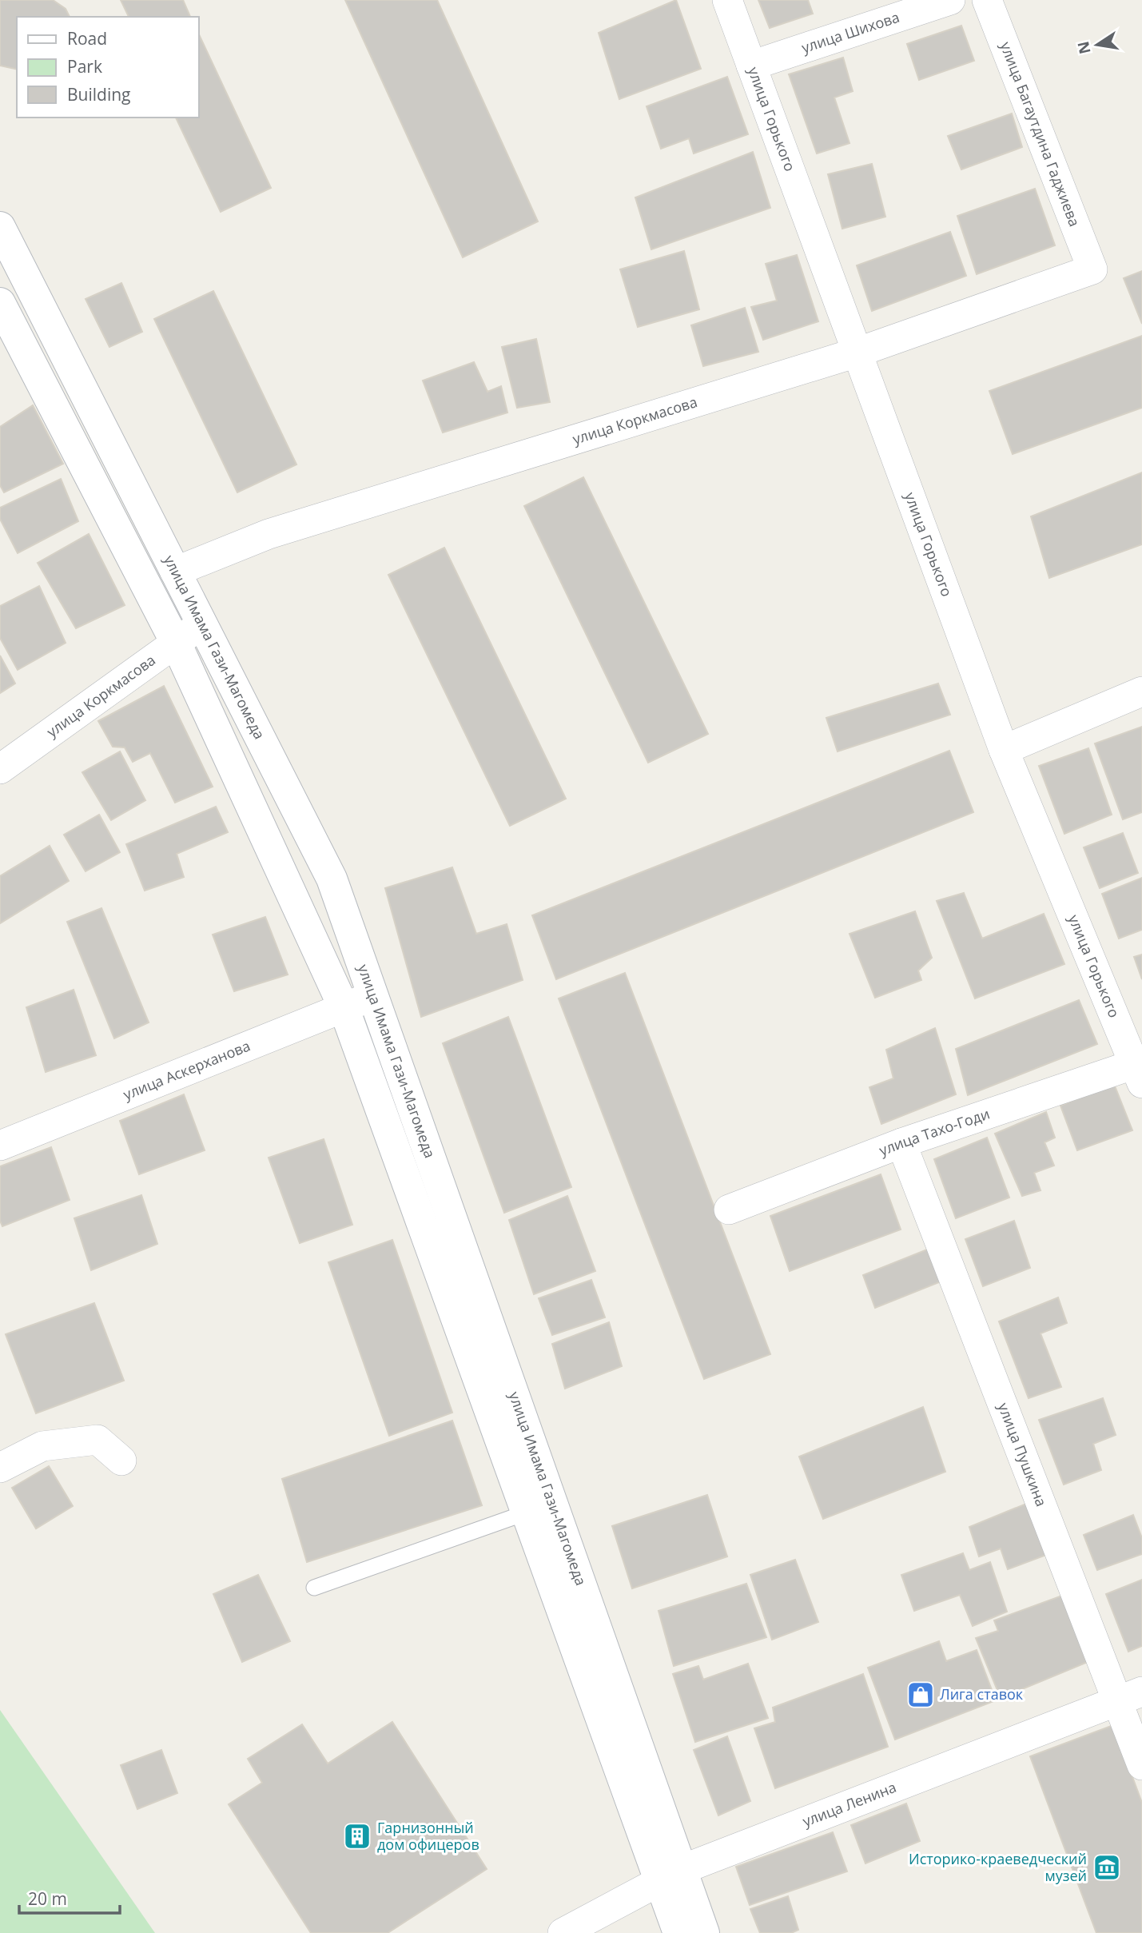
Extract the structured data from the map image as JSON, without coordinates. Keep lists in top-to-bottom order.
{
  "streets": {
    "main road": ["улица Имама Гази-Магомеда"],
    "street": [
      "улица Шихова",
      "улица Горького",
      "улица Багаутдина Гаджиева",
      "улица Коркмасова",
      "улица Аскерханова",
      "улица Тахо-Годи",
      "улица Пушкина",
      "улица Ленина"
    ]
  },
  "crossings": [
    ["улица Шихова", "улица Горького"],
    ["улица Горького", "улица Коркмасова"],
    ["улица Горького", "улица Тахо-Годи"],
    ["улица Багаутдина Гаджиева", "улица Коркмасова"],
    ["улица Коркмасова", "улица Имама Гази-Магомеда"],
    ["улица Имама Гази-Магомеда", "улица Аскерханова"],
    ["улица Имама Гази-Магомеда", "улица Ленина"],
    ["улица Тахо-Годи", "улица Пушкина"],
    ["улица Пушкина", "улица Ленина"]
  ],
  "places": {
    "shop": ["Лига ставок"],
    "building": ["Гарнизонный дом офицеров"],
    "museum": ["Историко-краеведческий музей"]
  },
  "legend": ["Road", "Park", "Building"],
  "scale_bar": "20 m",
  "north": "left"
}
